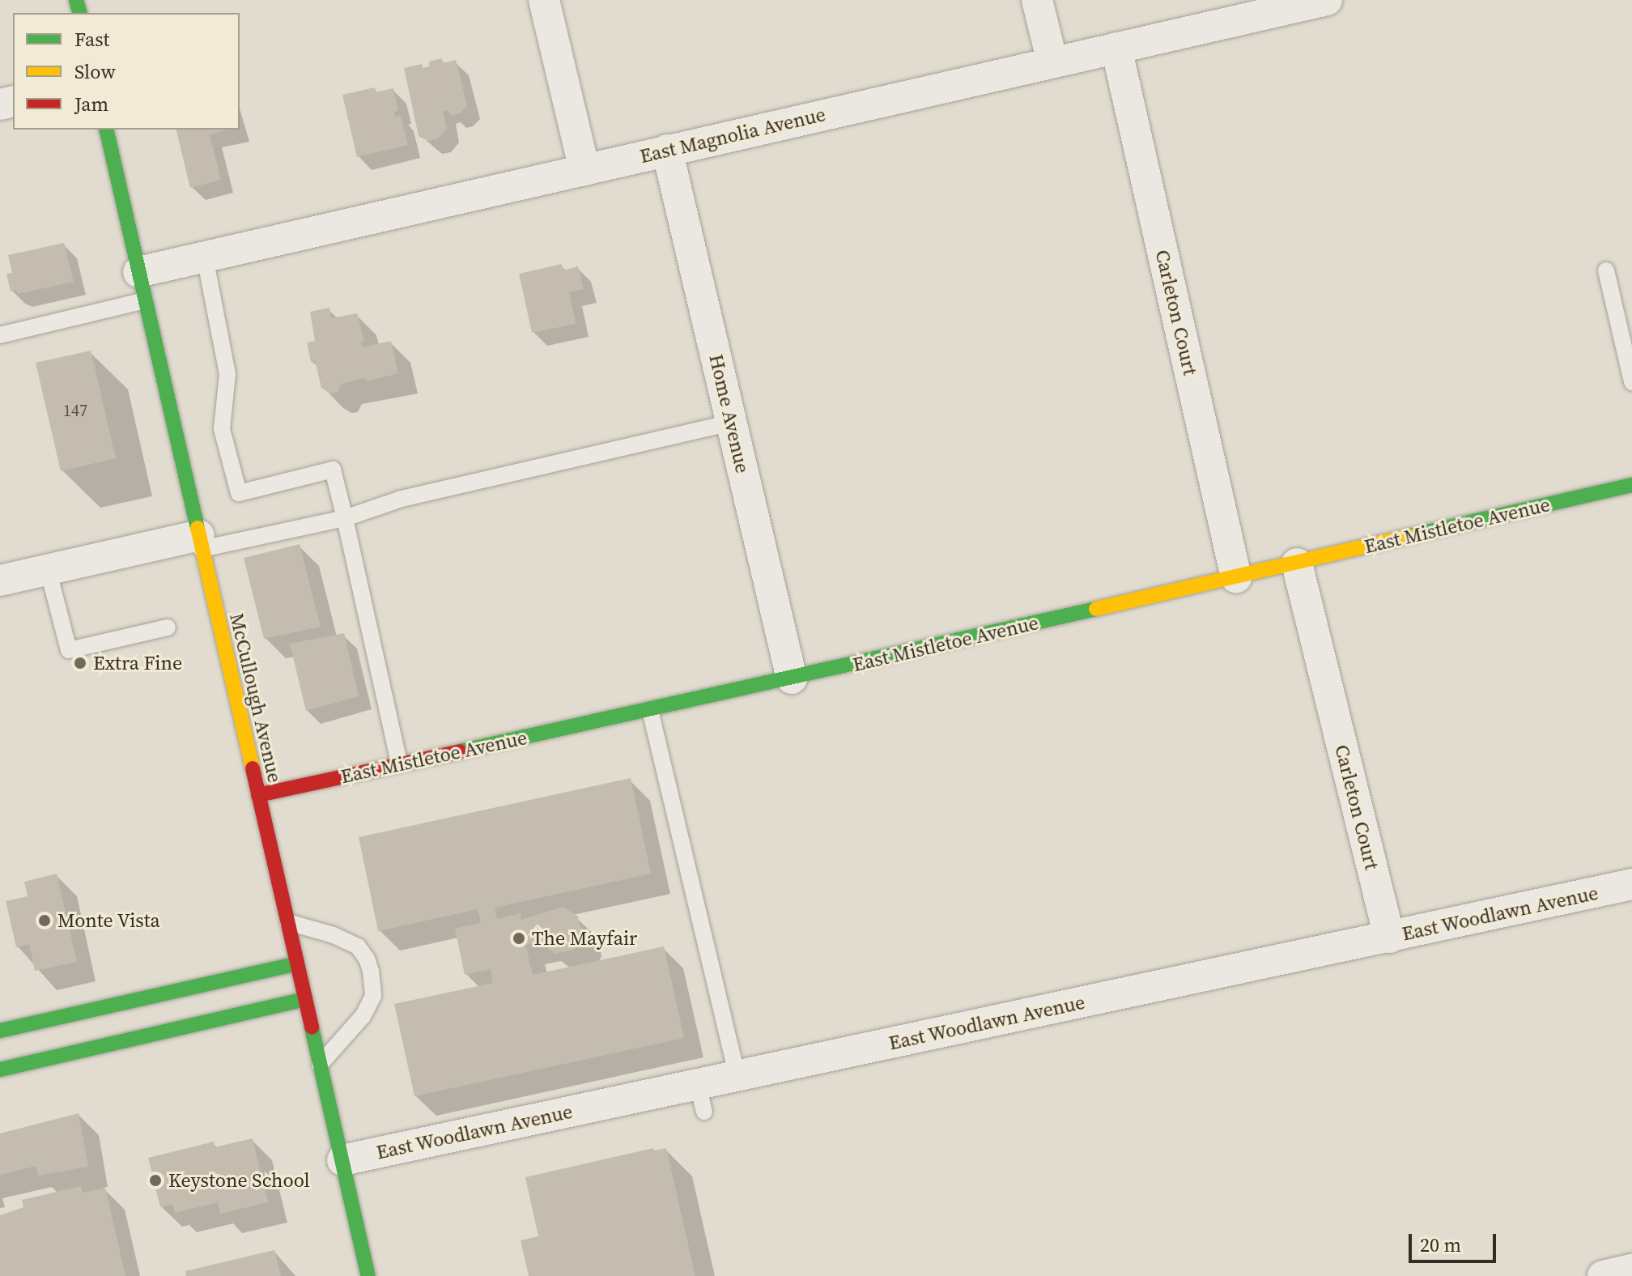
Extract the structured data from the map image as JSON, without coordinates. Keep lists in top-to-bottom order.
{
  "streets": {
    "street": [
      "East Magnolia Avenue",
      "Carleton Court",
      "Home Avenue",
      "East Mistletoe Avenue",
      "McCullough Avenue",
      "East Woodlawn Avenue"
    ]
  },
  "crossings": [
    ["East Magnolia Avenue", "Carleton Court"],
    ["East Magnolia Avenue", "Home Avenue"],
    ["East Magnolia Avenue", "McCullough Avenue"],
    ["Carleton Court", "East Mistletoe Avenue"],
    ["Carleton Court", "East Woodlawn Avenue"],
    ["Home Avenue", "East Mistletoe Avenue"],
    ["East Mistletoe Avenue", "McCullough Avenue"],
    ["McCullough Avenue", "East Woodlawn Avenue"]
  ],
  "places": [
    "Extra Fine",
    "Monte Vista",
    "The Mayfair",
    "Keystone School"
  ],
  "house_numbers": ["147"],
  "legend": ["Fast", "Slow", "Jam"],
  "scale_bar": "20 m"
}
